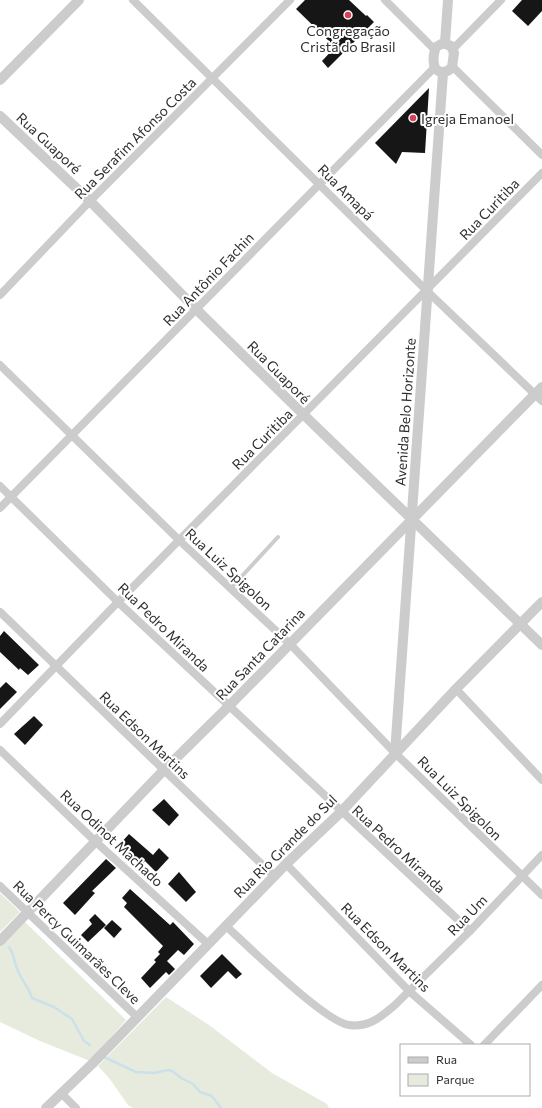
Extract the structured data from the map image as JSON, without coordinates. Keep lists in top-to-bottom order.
{
  "streets": {
    "street": [
      "Rua Serafim Afonso Costa",
      "Rua Guaporé",
      "Rua Amapá",
      "Rua Curitiba",
      "Rua Antônio Fachin",
      "Avenida Belo Horizonte",
      "Rua Luiz Spigolon",
      "Rua Pedro Miranda",
      "Rua Santa Catarina",
      "Rua Edson Martins",
      "Rua Odinot Machado",
      "Rua Rio Grande do Sul",
      "Rua Um",
      "Rua Percy Guimarães Cleve"
    ]
  },
  "crossings": [
    ["Rua Serafim Afonso Costa", "Rua Guaporé"],
    ["Rua Serafim Afonso Costa", "Rua Amapá"],
    ["Rua Guaporé", "Rua Curitiba"],
    ["Rua Guaporé", "Rua Antônio Fachin"],
    ["Rua Guaporé", "Avenida Belo Horizonte"],
    ["Rua Guaporé", "Rua Santa Catarina"],
    ["Rua Guaporé", "Rua Rio Grande do Sul"],
    ["Rua Amapá", "Rua Curitiba"],
    ["Rua Amapá", "Rua Antônio Fachin"],
    ["Rua Amapá", "Avenida Belo Horizonte"],
    ["Rua Amapá", "Rua Santa Catarina"],
    ["Rua Curitiba", "Avenida Belo Horizonte"],
    ["Rua Curitiba", "Rua Luiz Spigolon"],
    ["Rua Curitiba", "Rua Pedro Miranda"],
    ["Rua Curitiba", "Rua Edson Martins"],
    ["Rua Antônio Fachin", "Avenida Belo Horizonte"],
    ["Rua Antônio Fachin", "Rua Luiz Spigolon"],
    ["Rua Antônio Fachin", "Rua Pedro Miranda"],
    ["Avenida Belo Horizonte", "Rua Luiz Spigolon"],
    ["Avenida Belo Horizonte", "Rua Santa Catarina"],
    ["Avenida Belo Horizonte", "Rua Rio Grande do Sul"],
    ["Rua Luiz Spigolon", "Rua Santa Catarina"],
    ["Rua Luiz Spigolon", "Rua Rio Grande do Sul"],
    ["Rua Luiz Spigolon", "Rua Um"],
    ["Rua Pedro Miranda", "Rua Santa Catarina"],
    ["Rua Pedro Miranda", "Rua Rio Grande do Sul"],
    ["Rua Pedro Miranda", "Rua Um"],
    ["Rua Santa Catarina", "Rua Edson Martins"],
    ["Rua Santa Catarina", "Rua Odinot Machado"],
    ["Rua Santa Catarina", "Rua Percy Guimarães Cleve"],
    ["Rua Edson Martins", "Rua Rio Grande do Sul"],
    ["Rua Edson Martins", "Rua Um"],
    ["Rua Odinot Machado", "Rua Rio Grande do Sul"],
    ["Rua Rio Grande do Sul", "Rua Um"],
    ["Rua Rio Grande do Sul", "Rua Percy Guimarães Cleve"]
  ],
  "places": ["Congregação Cristã do Brasil", "Igreja Emanoel"],
  "legend": ["Rua", "Parque"]
}
